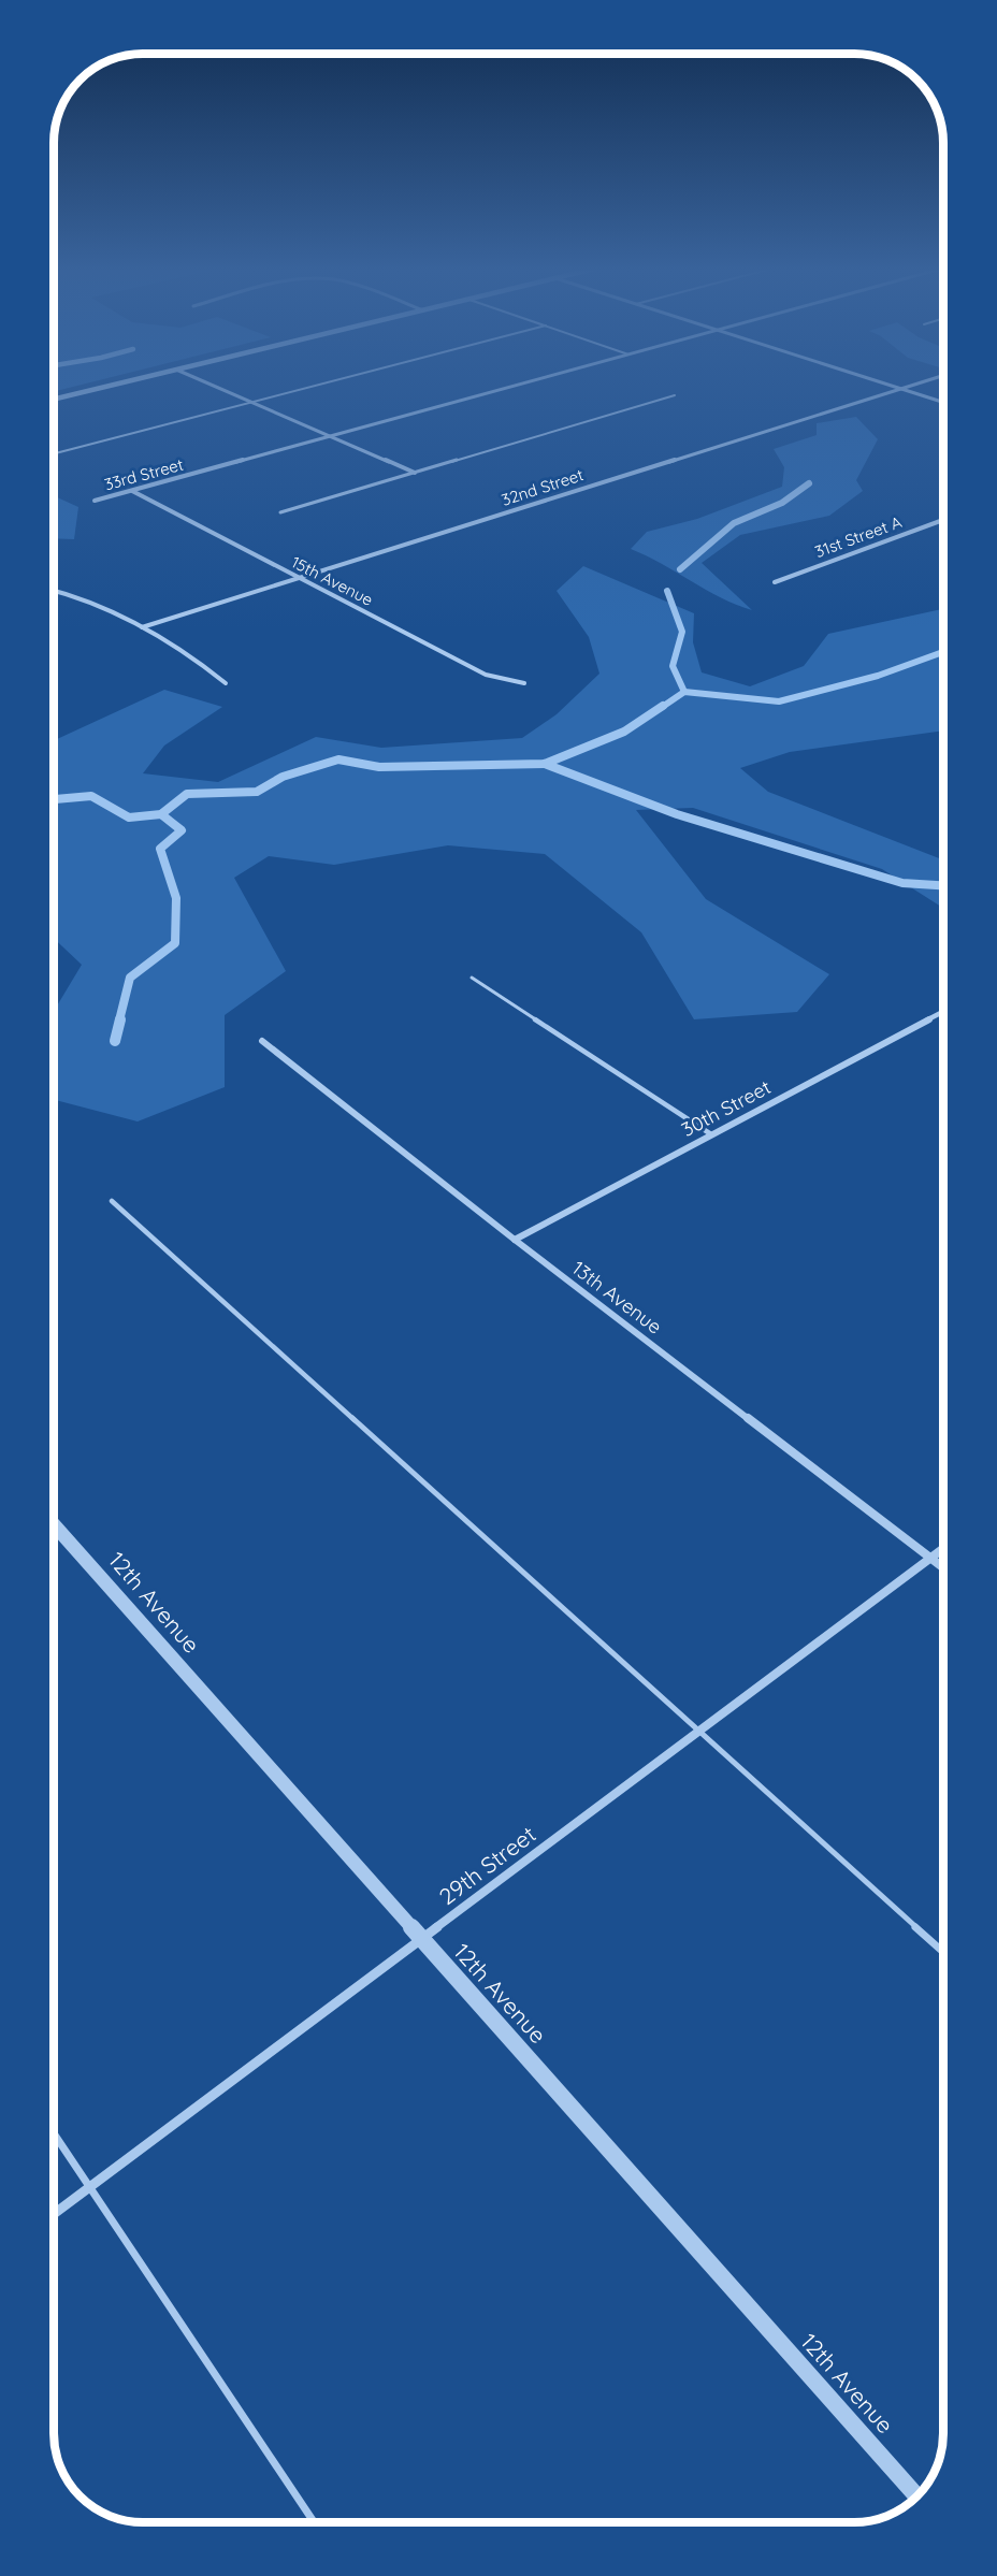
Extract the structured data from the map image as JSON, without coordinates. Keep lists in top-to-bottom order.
{
  "streets": {
    "street": [
      "33rd Street",
      "32nd Street",
      "31st Street A",
      "15th Avenue",
      "30th Street",
      "13th Avenue",
      "12th Avenue",
      "29th Street"
    ]
  },
  "crossings": [
    ["33rd Street", "15th Avenue"],
    ["32nd Street", "15th Avenue"],
    ["30th Street", "13th Avenue"],
    ["13th Avenue", "29th Street"],
    ["12th Avenue", "29th Street"]
  ]
}
